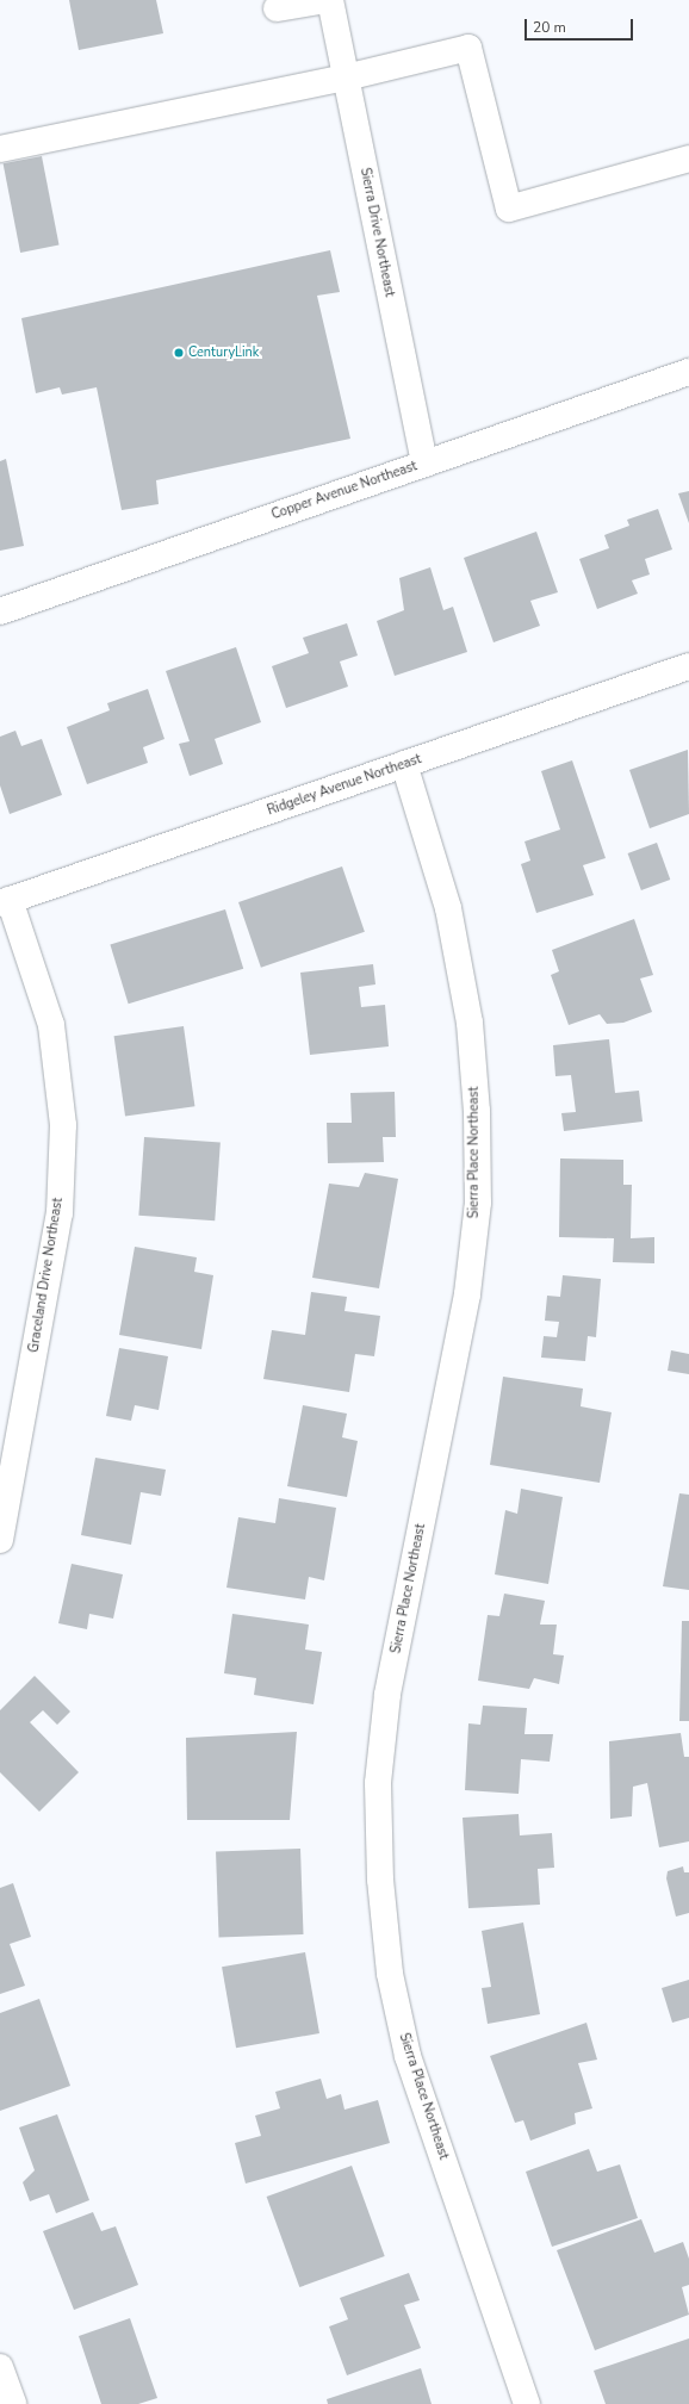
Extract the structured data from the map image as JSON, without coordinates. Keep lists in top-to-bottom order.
{
  "streets": {
    "street": [
      "Sierra Drive Northeast",
      "Copper Avenue Northeast",
      "Ridgeley Avenue Northeast",
      "Sierra Place Northeast",
      "Graceland Drive Northeast"
    ]
  },
  "crossings": [
    ["Sierra Drive Northeast", "Copper Avenue Northeast"],
    ["Ridgeley Avenue Northeast", "Sierra Place Northeast"],
    ["Ridgeley Avenue Northeast", "Graceland Drive Northeast"]
  ],
  "places": ["CenturyLink"],
  "scale_bar": "20 m"
}
